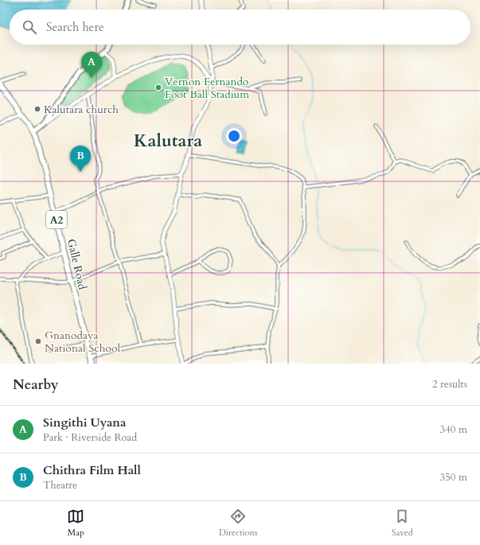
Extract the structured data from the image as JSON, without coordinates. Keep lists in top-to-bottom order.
{
  "streets": {
    "highway": ["A2", "Galle Road"]
  },
  "districts": ["Kalutara"],
  "places": ["Vernon Fernando Foot Ball Stadium", "Kalutara church", "Gnanodaya National School"],
  "page": {
    "search": "Search here",
    "pins": ["A", "B"],
    "heading": ["Nearby", "2 results"],
    "list": [
      {
        "mark": "A",
        "name": "Singithi Uyana",
        "note": "Park · Riverside Road",
        "value": "340 m"
      },
      {
        "mark": "B",
        "name": "Chithra Film Hall",
        "note": "Theatre",
        "value": "350 m"
      }
    ],
    "nav": ["Map", "Directions", "Saved"]
  }
}
